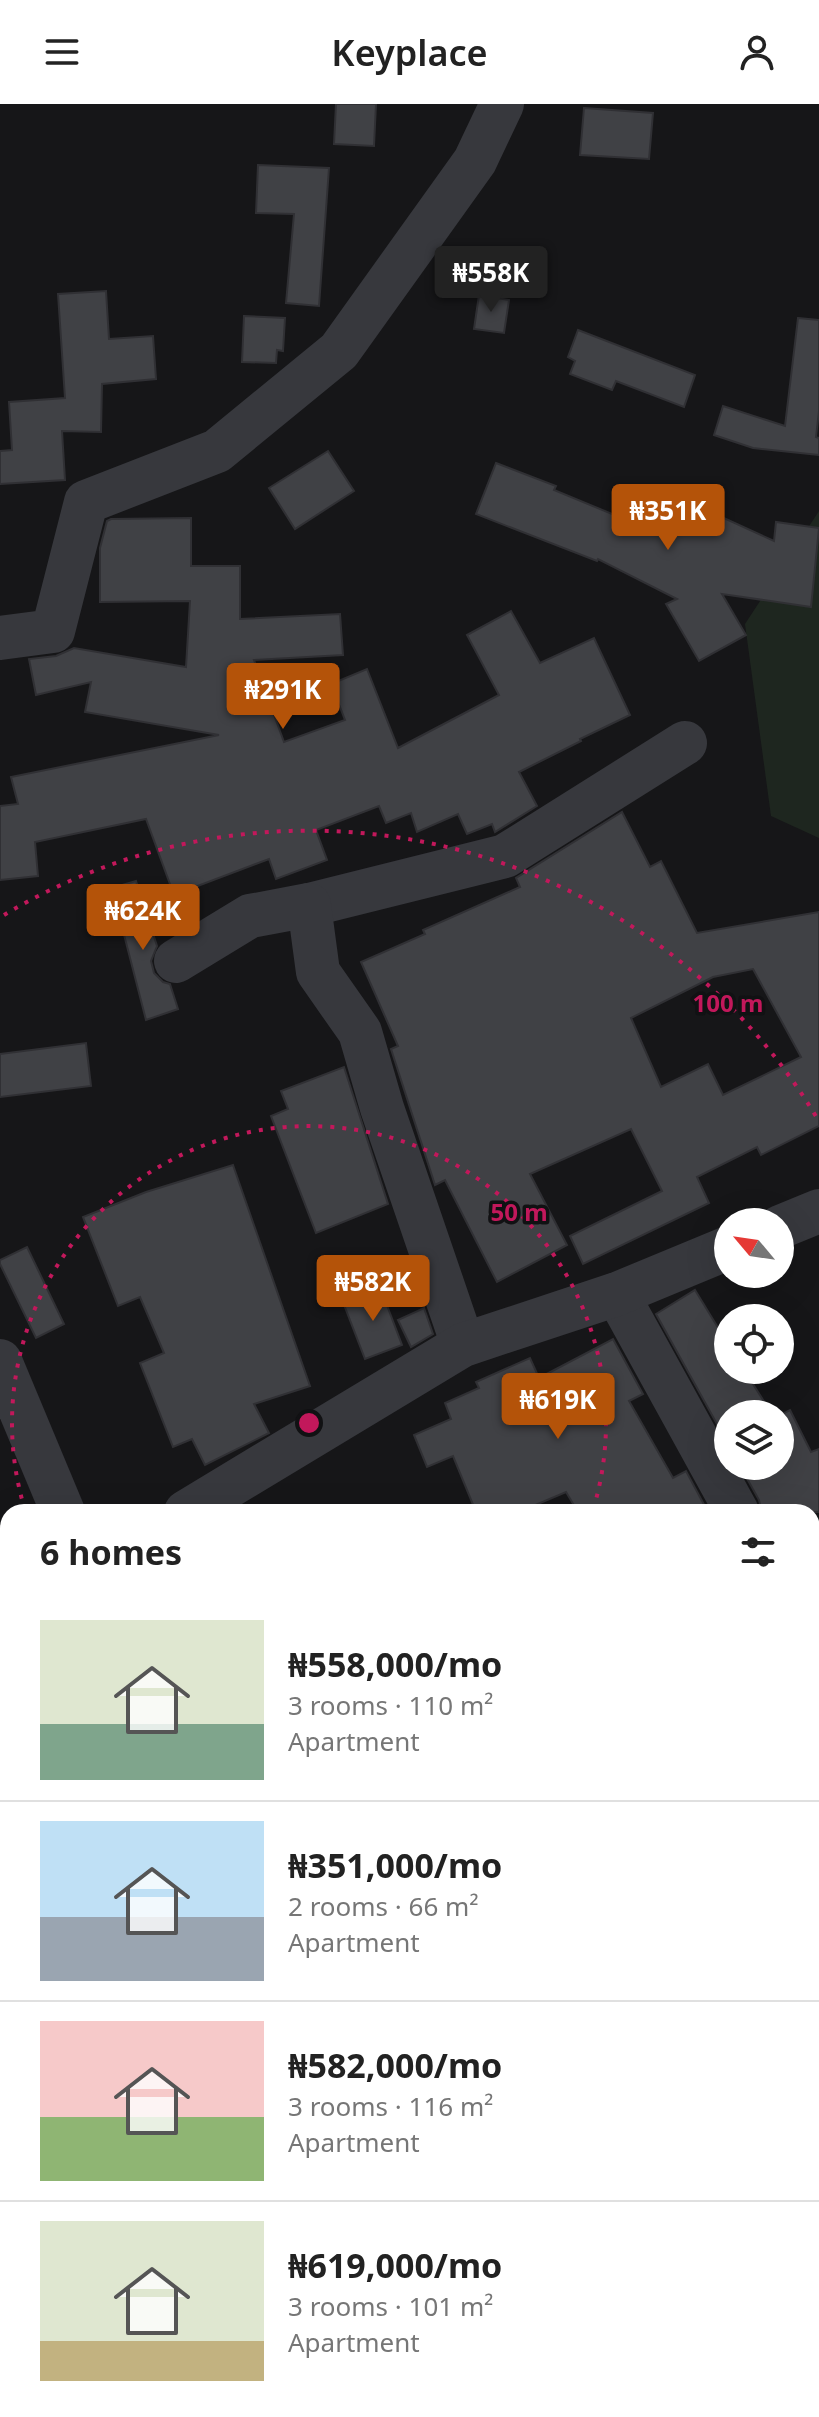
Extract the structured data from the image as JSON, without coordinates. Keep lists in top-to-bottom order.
{
  "north": "top left",
  "page": {
    "header": "Keyplace",
    "price": [
      "₦558K",
      "₦351K",
      "₦291K",
      "₦624K",
      "₦582K",
      "₦619K"
    ],
    "heading": "6 homes",
    "list": [
      {
        "name": "₦558,000/mo",
        "note": "3 rooms · 110 m² · Apartment"
      },
      {
        "name": "₦351,000/mo",
        "note": "2 rooms · 66 m² · Apartment"
      },
      {
        "name": "₦582,000/mo",
        "note": "3 rooms · 116 m² · Apartment"
      },
      {
        "name": "₦619,000/mo",
        "note": "3 rooms · 101 m² · Apartment"
      }
    ]
  },
  "rings": ["100 m", "50 m"]
}
